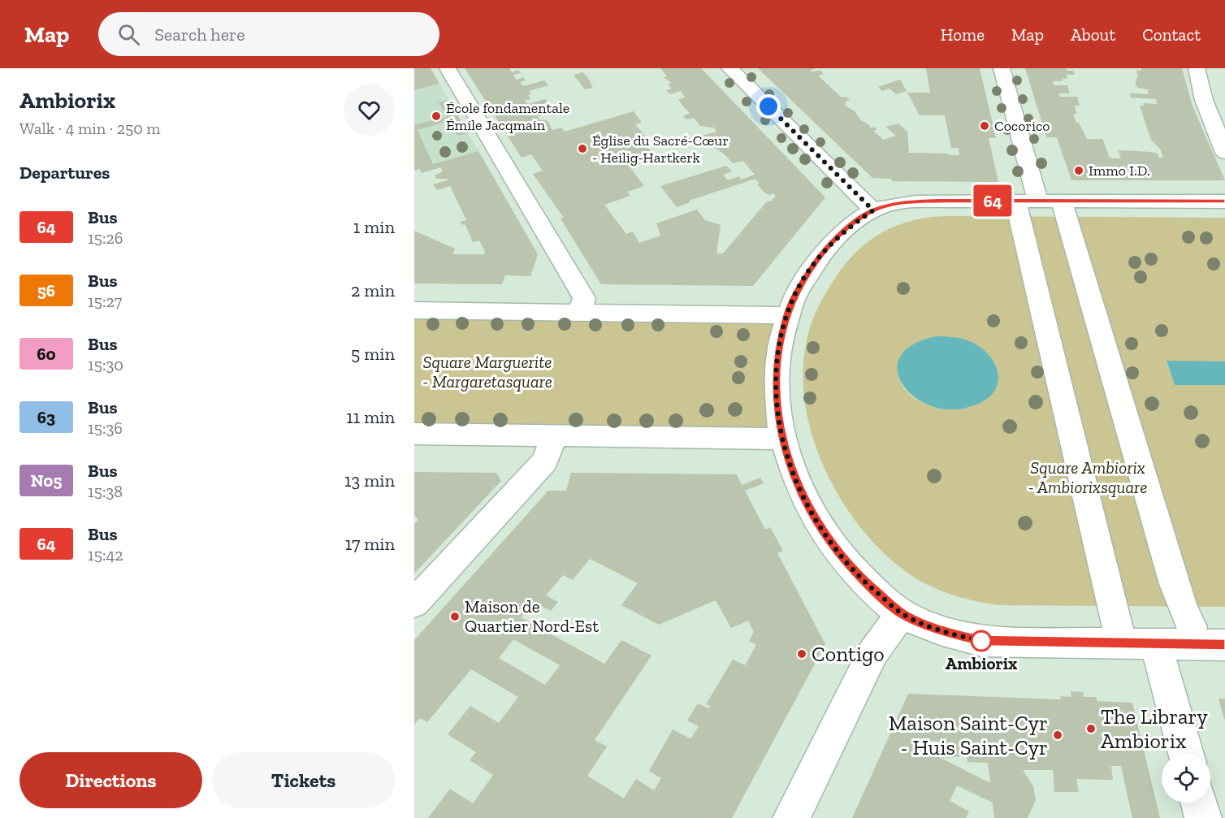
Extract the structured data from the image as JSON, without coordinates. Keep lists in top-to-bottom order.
{
  "parks": ["Square Marguerite - Margaretasquare", "Square Ambiorix - Ambiorixsquare"],
  "places": [
    "École fondamentale Émile Jacqmain",
    "Cocorico",
    "Église du Sacré-Cœur - Heilig-Hartkerk",
    "Immo I.D.",
    "Maison de Quartier Nord-Est",
    "Ambiorix",
    "Contigo",
    "The Library Ambiorix",
    "Maison Saint-Cyr - Huis Saint-Cyr"
  ],
  "lines": ["bus line 64"],
  "page": {
    "header": "Map",
    "search": "Search here",
    "nav": [
      "Home",
      "Map",
      "About",
      "Contact"
    ],
    "heading": [
      ["Ambiorix", "Walk · 4 min · 250 m"],
      "Departures"
    ],
    "on_map": "64",
    "list": [
      {
        "mark": "64",
        "name": "Bus",
        "note": "15:26",
        "value": "1 min"
      },
      {
        "mark": "56",
        "name": "Bus",
        "note": "15:27",
        "value": "2 min"
      },
      {
        "mark": "60",
        "name": "Bus",
        "note": "15:30",
        "value": "5 min"
      },
      {
        "mark": "63",
        "name": "Bus",
        "note": "15:36",
        "value": "11 min"
      },
      {
        "mark": "N05",
        "name": "Bus",
        "note": "15:38",
        "value": "13 min"
      },
      {
        "mark": "64",
        "name": "Bus",
        "note": "15:42",
        "value": "17 min"
      }
    ],
    "buttons": ["Directions", "Tickets"]
  }
}
